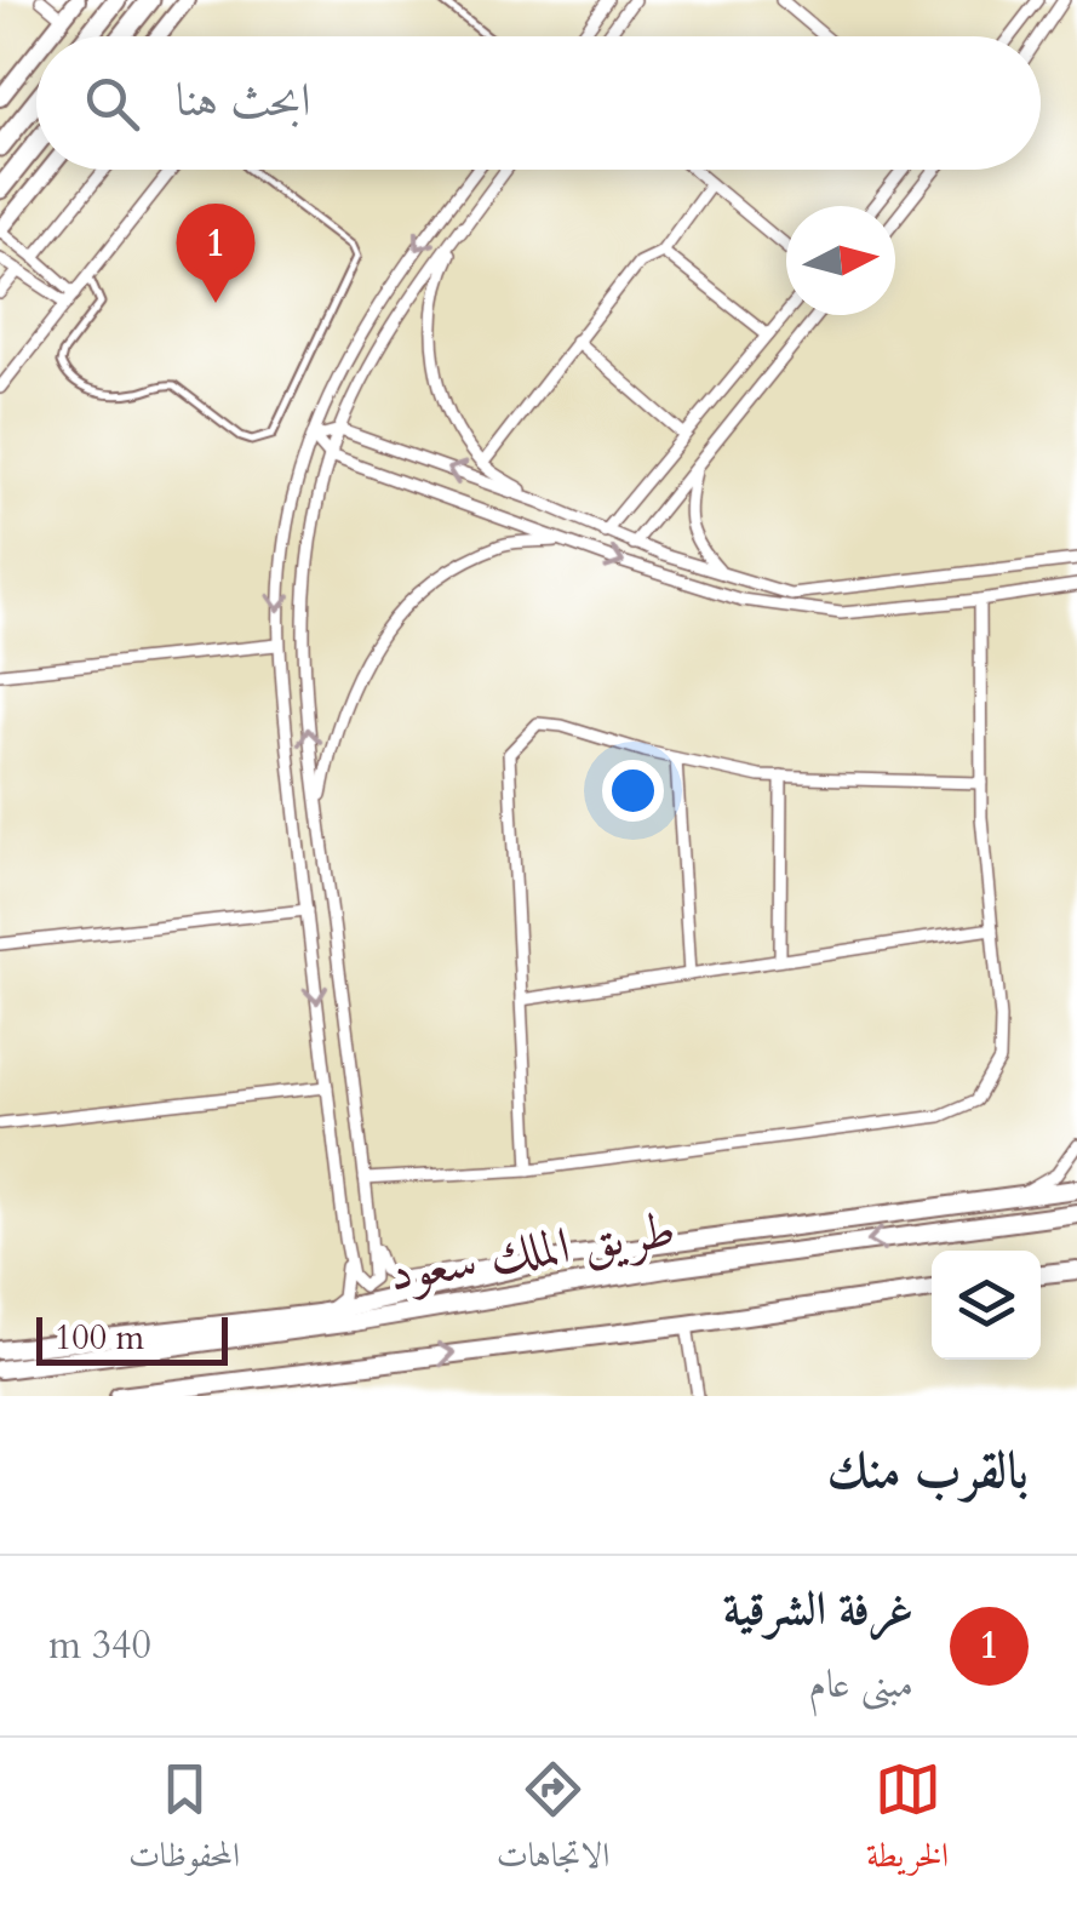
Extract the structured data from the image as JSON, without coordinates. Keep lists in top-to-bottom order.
{
  "streets": {
    "main road": ["طريق الملك سعود"]
  },
  "scale_bar": "100 m",
  "north": "right",
  "page": {
    "search": "ابحث هنا",
    "pins": "1",
    "scale": "100 m",
    "heading": "بالقرب منك",
    "list": [
      {
        "mark": "1",
        "name": "غرفة الشرقية",
        "note": "مبنى عام",
        "value": "340 m"
      }
    ],
    "nav": ["الخريطة", "الاتجاهات", "المحفوظات"]
  }
}
